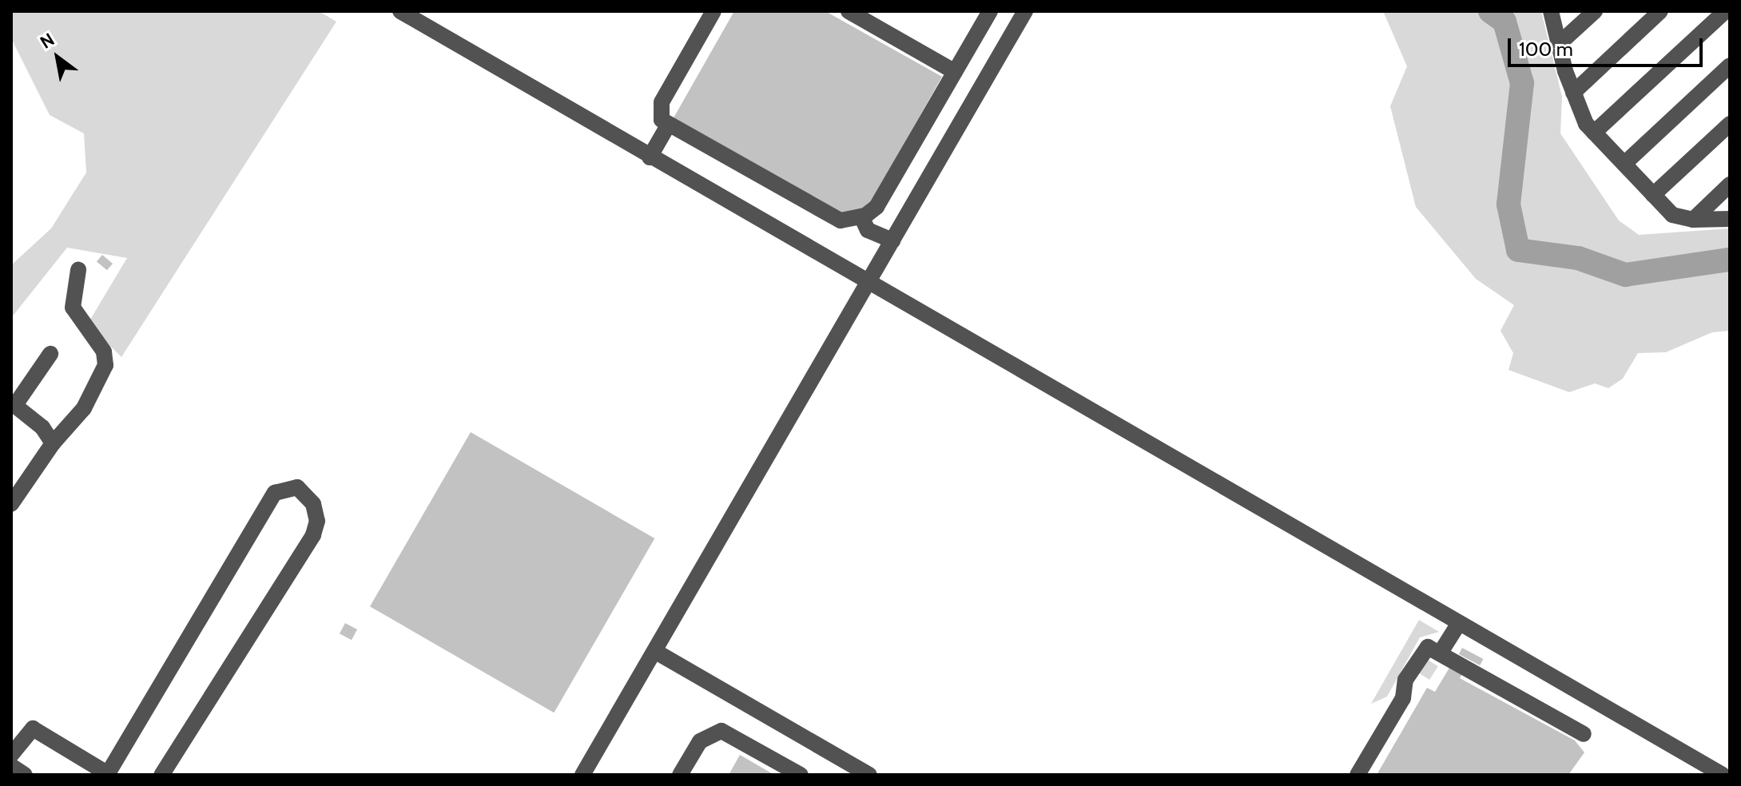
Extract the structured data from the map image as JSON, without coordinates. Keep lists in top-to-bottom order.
{
  "scale_bar": "100 m",
  "north": "top left"
}
